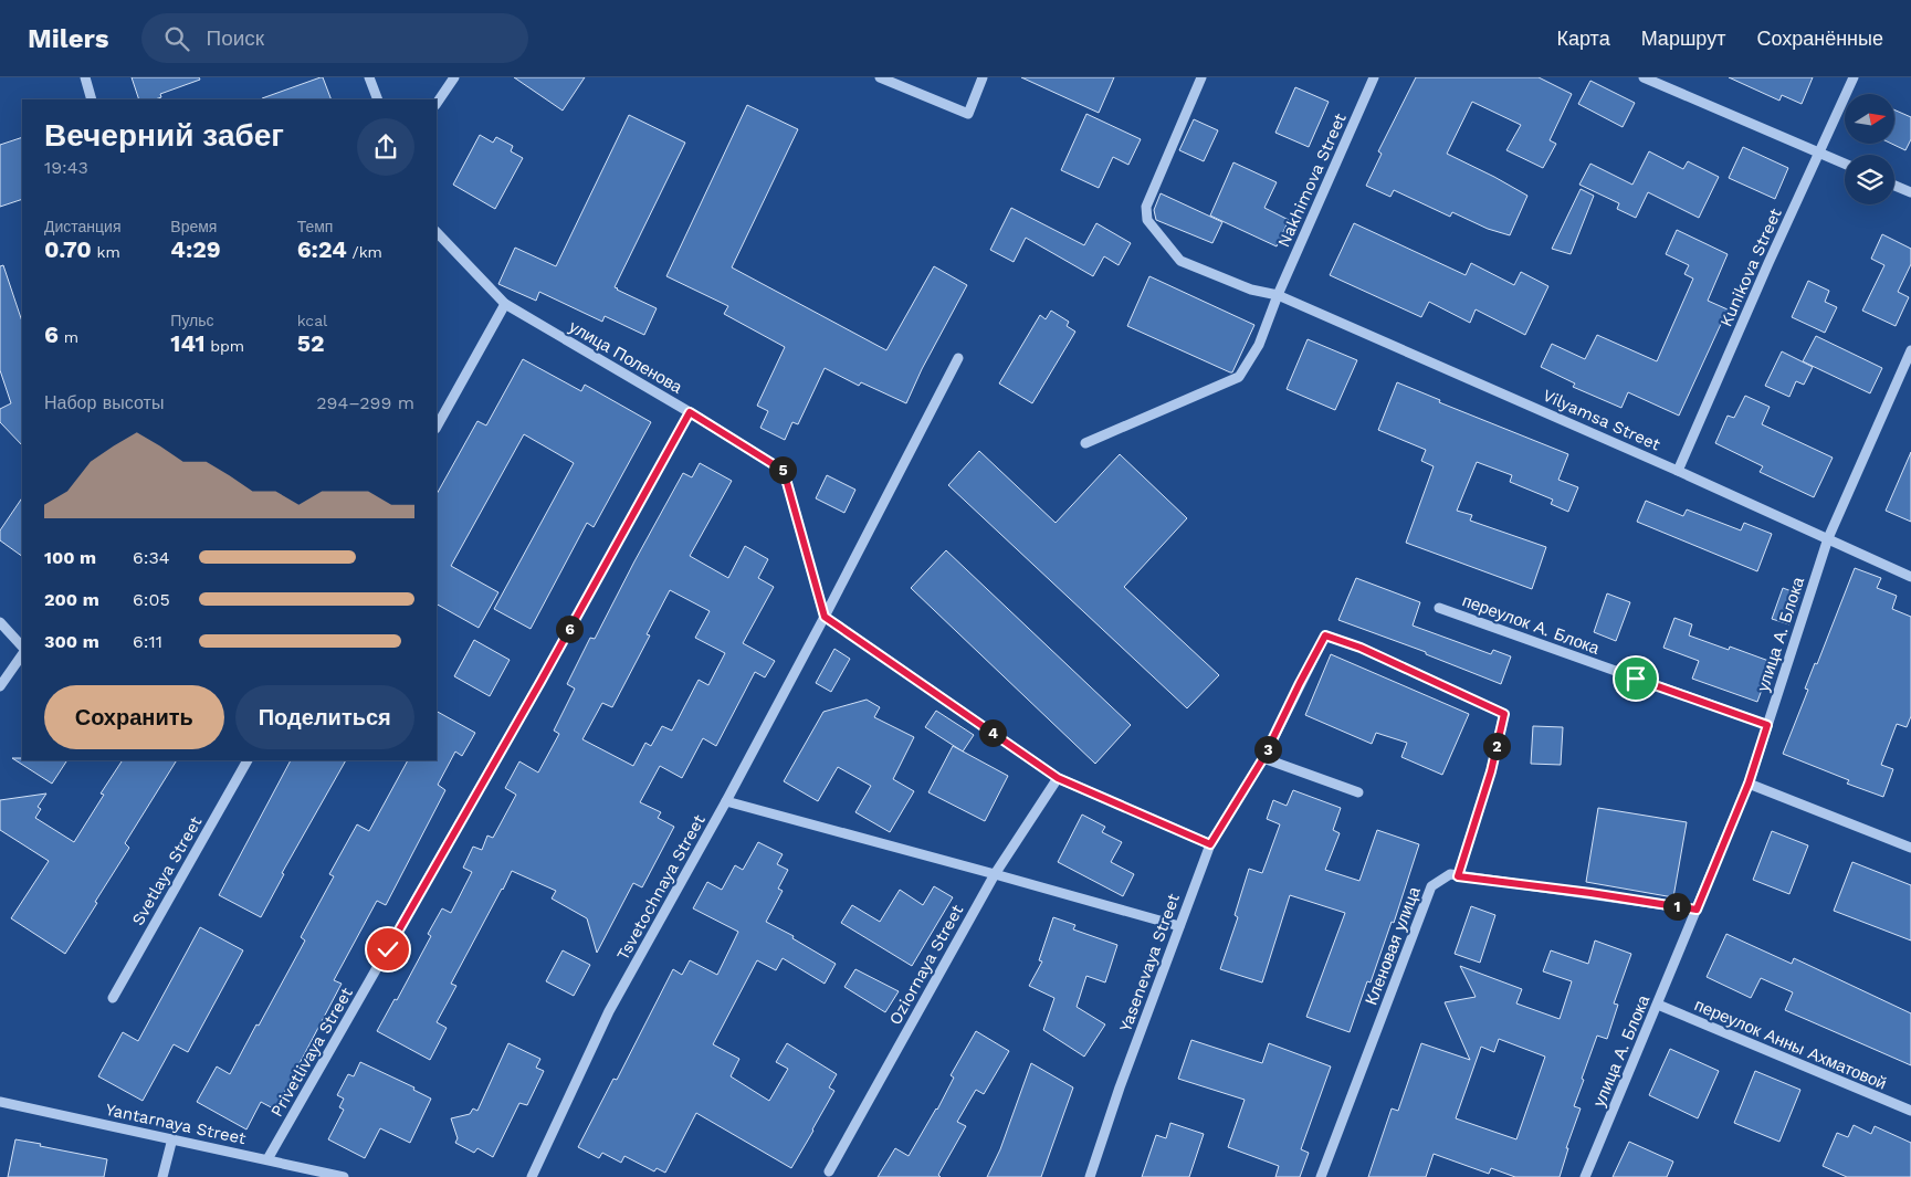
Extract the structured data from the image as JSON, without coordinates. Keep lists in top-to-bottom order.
{
  "streets": {
    "street": [
      "Nakhimova Street",
      "Kunikova Street",
      "улица Поленова",
      "Vilyamsa Street",
      "переулок А. Блока",
      "улица А. Блока",
      "Svetlaya Street",
      "Tsvetochnaya Street",
      "Кленовая улица",
      "Yasenevaya Street",
      "Oziornaya Street",
      "переулок Анны Ахматовой",
      "Privetlivaya Street",
      "Yantarnaya Street"
    ]
  },
  "crossings": [
    ["Nakhimova Street", "Vilyamsa Street"],
    ["Kunikova Street", "Vilyamsa Street"],
    ["улица Поленова", "Tsvetochnaya Street"],
    ["улица Поленова", "Privetlivaya Street"],
    ["Vilyamsa Street", "улица А. Блока"],
    ["переулок А. Блока", "улица А. Блока"],
    ["улица А. Блока", "Кленовая улица"],
    ["улица А. Блока", "переулок Анны Ахматовой"],
    ["Кленовая улица", "Yasenevaya Street"],
    ["Privetlivaya Street", "Yantarnaya Street"]
  ],
  "north": "right",
  "page": {
    "header": "Milers",
    "search": "Поиск",
    "nav": ["Карта", "Маршрут", "Сохранённые"],
    "heading": ["Вечерний забег", "19:43"],
    "stats": [
      ["Дистанция", "0.70 km"],
      ["Время", "4:29"],
      ["Темп", "6:24 /km"],
      ["6 m"],
      ["Пульс", "141 bpm"],
      ["kcal", "52"]
    ],
    "chart": ["Набор высоты", "294–299 m"],
    "pins": [
      "5",
      "6",
      "4",
      "2",
      "3",
      "1"
    ],
    "list": [
      {
        "name": "100 m",
        "note": "6:34"
      },
      {
        "name": "200 m",
        "note": "6:05"
      },
      {
        "name": "300 m",
        "note": "6:11"
      }
    ],
    "buttons": ["Сохранить", "Поделиться"]
  }
}
